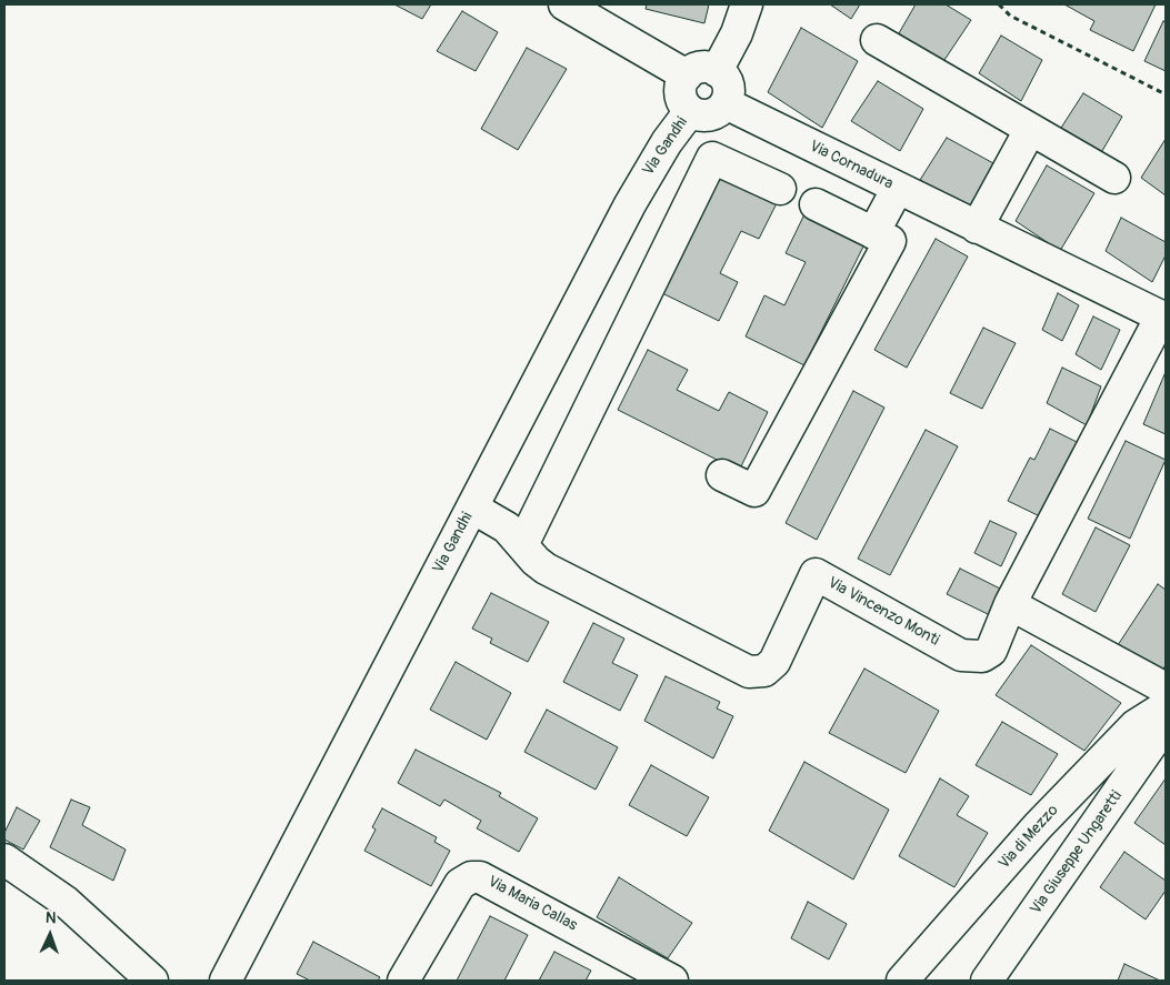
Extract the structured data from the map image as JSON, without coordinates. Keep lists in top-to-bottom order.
{
  "streets": {
    "street": [
      "Via Gandhi",
      "Via Cornadura",
      "Via Vincenzo Monti",
      "Via di Mezzo",
      "Via Giuseppe Ungaretti",
      "Via Maria Callas"
    ]
  },
  "crossings": [
    ["Via Gandhi", "Via Cornadura"],
    ["Via Gandhi", "Via Vincenzo Monti"],
    ["Via Cornadura", "Via Vincenzo Monti"]
  ],
  "north": "top"
}
